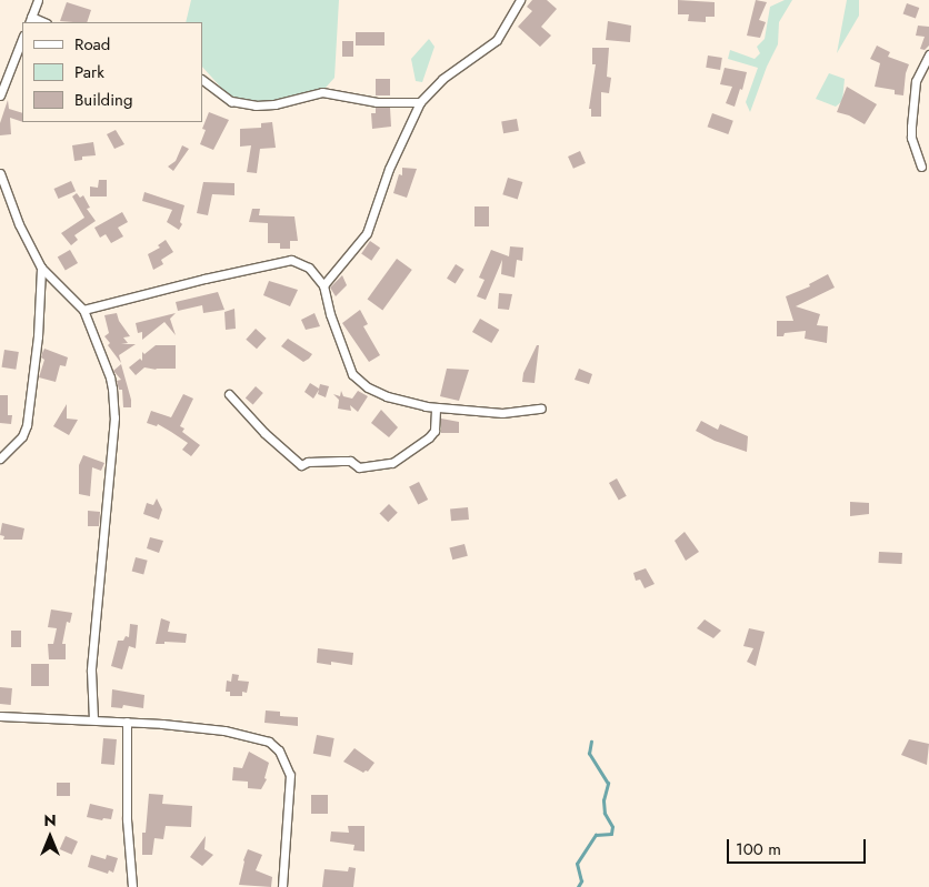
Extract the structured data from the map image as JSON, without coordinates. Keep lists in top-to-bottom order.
{
  "legend": ["Road", "Park", "Building"],
  "scale_bar": "100 m",
  "north": "top"
}
